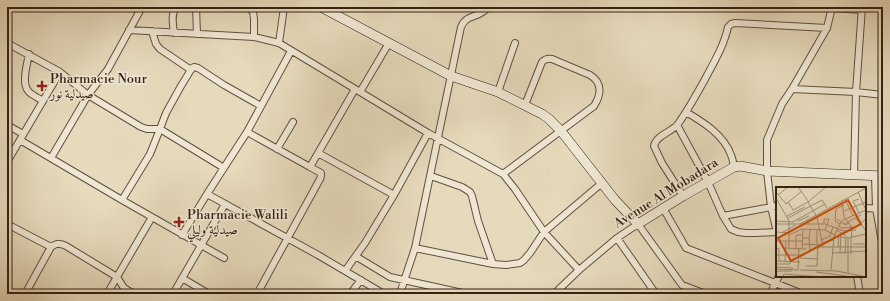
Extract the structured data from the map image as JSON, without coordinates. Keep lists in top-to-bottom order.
{
  "streets": {
    "street": ["Avenue Al Mobadara"]
  },
  "places": {
    "health": ["Pharmacie Nour صيدلية نور", "Pharmacie Walili صيدلية وليلي"]
  }
}
